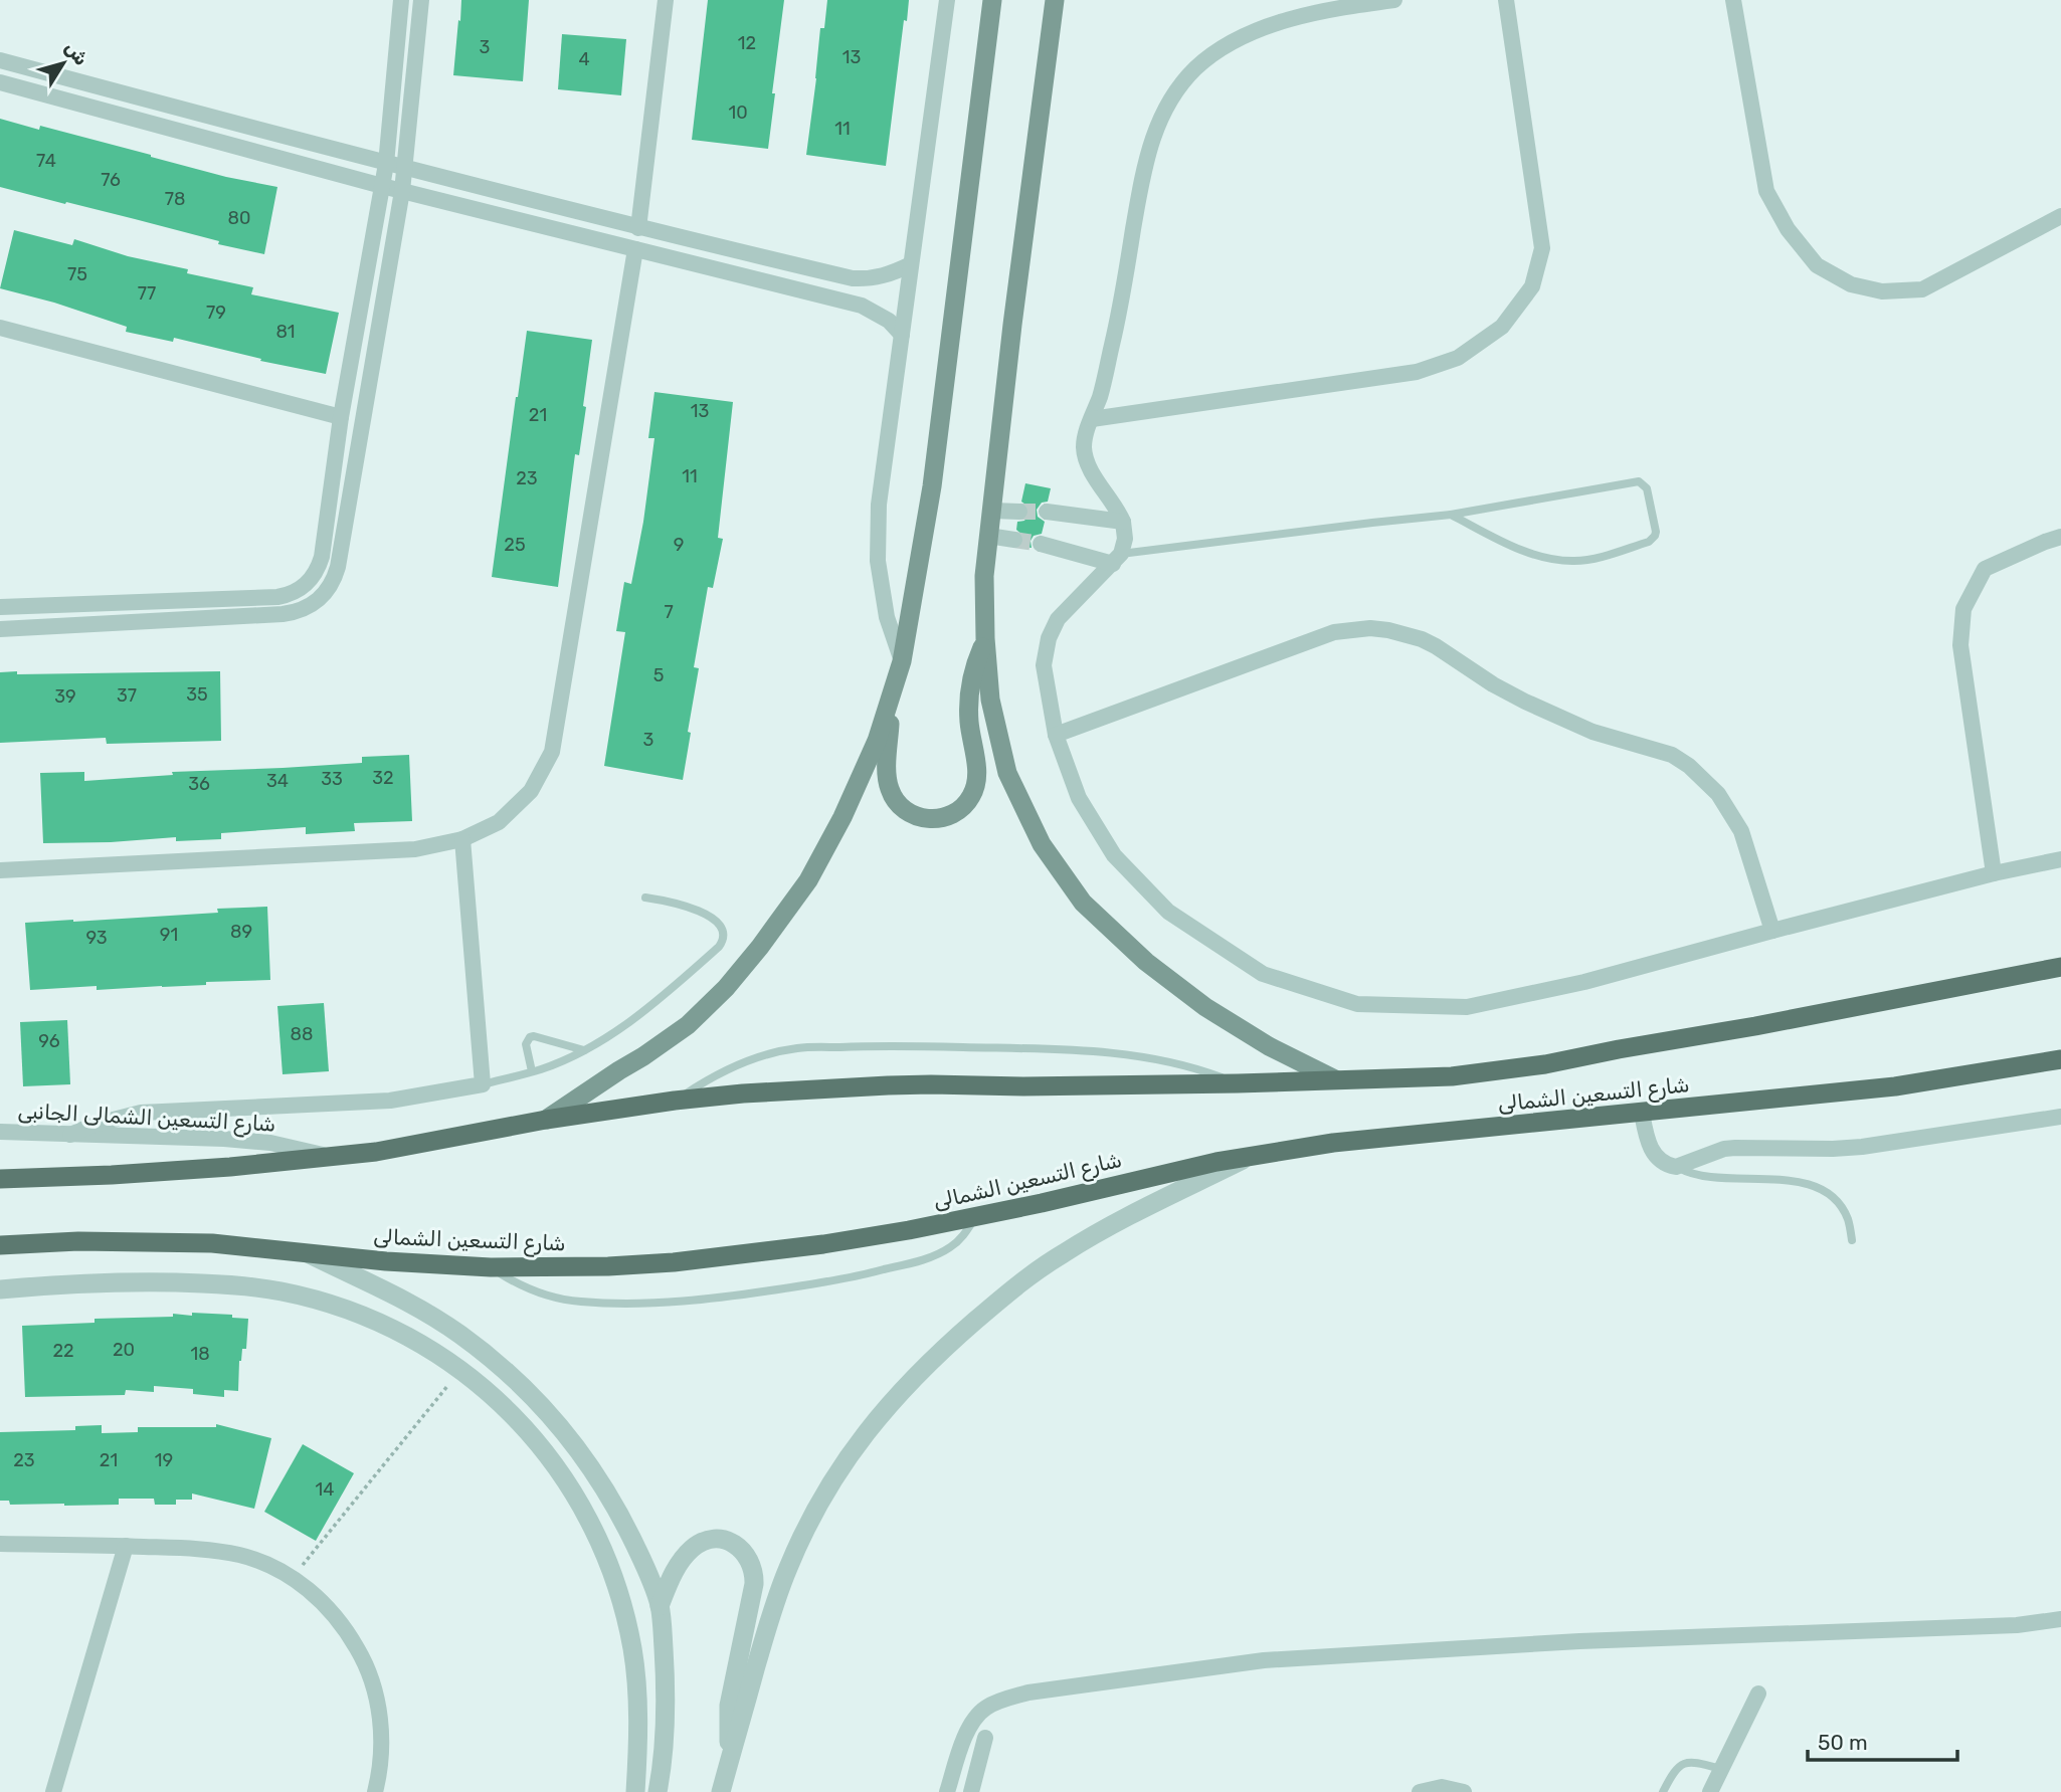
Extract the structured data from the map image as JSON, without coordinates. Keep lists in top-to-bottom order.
{
  "streets": {
    "main road": ["شارع التسعين الشمالى"],
    "street": ["شارع التسعين الشمالى الجانبى"]
  },
  "crossings": [
    ["شارع التسعين الشمالى", "شارع التسعين الشمالى الجانبى"]
  ],
  "house_numbers": [
    "12",
    "3",
    "13",
    "4",
    "10",
    "11",
    "74",
    "76",
    "78",
    "80",
    "75",
    "77",
    "79",
    "81",
    "13",
    "21",
    "11",
    "23",
    "25",
    "9",
    "7",
    "5",
    "35",
    "37",
    "39",
    "3",
    "32",
    "33",
    "34",
    "36",
    "89",
    "91",
    "93",
    "88",
    "96",
    "20",
    "22",
    "18",
    "23",
    "21",
    "19",
    "14"
  ],
  "scale_bar": "50 m",
  "north": "top right"
}
